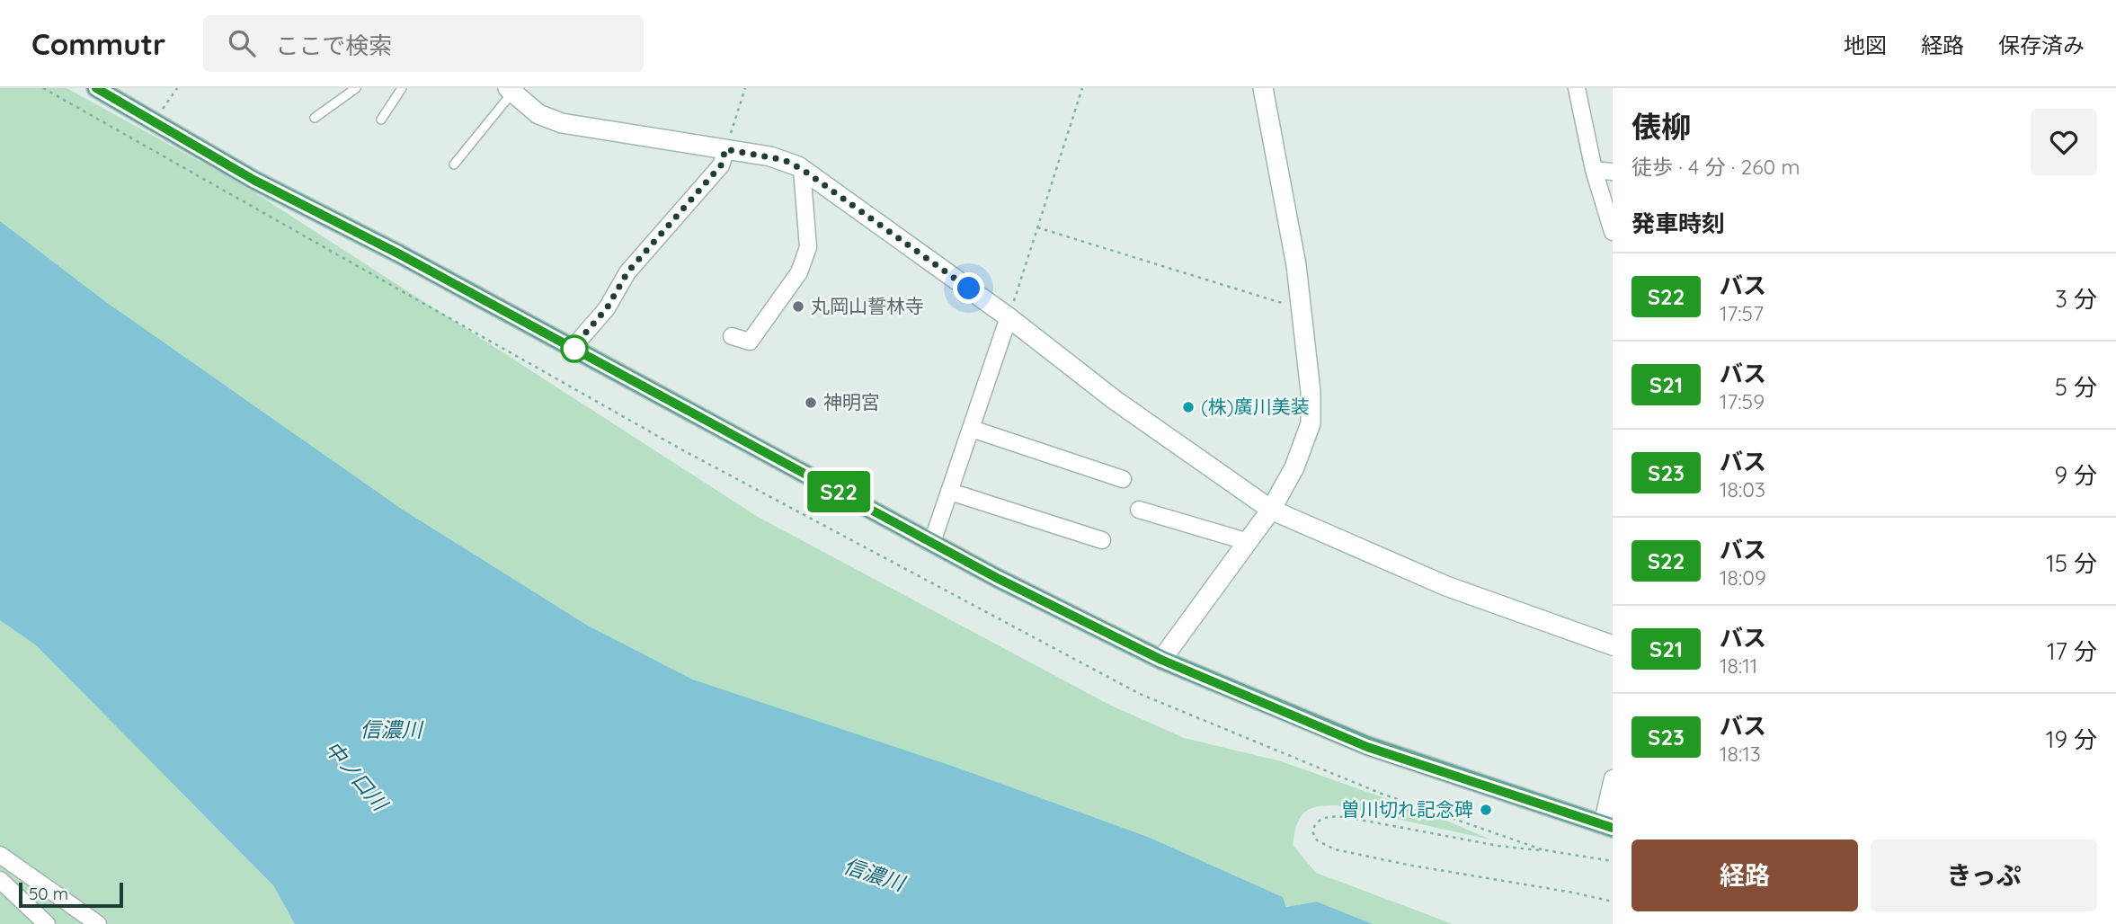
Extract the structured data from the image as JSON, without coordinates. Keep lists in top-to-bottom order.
{
  "water": ["信濃川", "中ノ口川"],
  "places": [
    "丸岡山誓林寺",
    "神明宮",
    "(株)廣川美装",
    "曽川切れ記念碑"
  ],
  "lines": ["bus line S22"],
  "scale_bar": "50 m",
  "page": {
    "header": "Commutr",
    "search": "ここで検索",
    "nav": ["地図", "経路", "保存済み"],
    "on_map": "S22",
    "heading": [
      ["俵柳", "徒歩 · 4 分 · 260 m"],
      "発車時刻"
    ],
    "list": [
      {
        "mark": "S22",
        "name": "バス",
        "note": "17:57",
        "value": "3 分"
      },
      {
        "mark": "S21",
        "name": "バス",
        "note": "17:59",
        "value": "5 分"
      },
      {
        "mark": "S23",
        "name": "バス",
        "note": "18:03",
        "value": "9 分"
      },
      {
        "mark": "S22",
        "name": "バス",
        "note": "18:09",
        "value": "15 分"
      },
      {
        "mark": "S21",
        "name": "バス",
        "note": "18:11",
        "value": "17 分"
      },
      {
        "mark": "S23",
        "name": "バス",
        "note": "18:13",
        "value": "19 分"
      }
    ],
    "buttons": ["経路", "きっぷ"],
    "scale": "50 m"
  }
}
